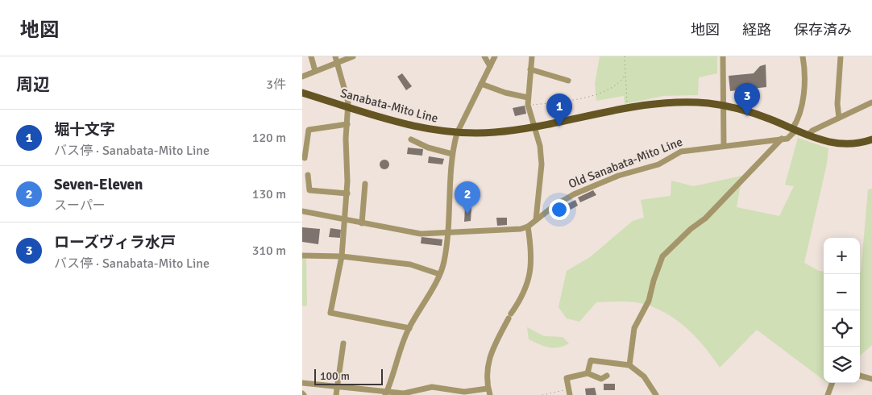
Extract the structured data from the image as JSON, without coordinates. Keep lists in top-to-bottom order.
{
  "streets": {
    "main road": ["Sanabata-Mito Line"],
    "street": ["Old Sanabata-Mito Line"]
  },
  "crossings": [
    ["Sanabata-Mito Line", "Old Sanabata-Mito Line"]
  ],
  "scale_bar": "100 m",
  "page": {
    "header": "地図",
    "nav": ["地図", "経路", "保存済み"],
    "heading": ["周辺", "3件"],
    "pins": ["3", "1", "2"],
    "list": [
      {
        "mark": "1",
        "name": "堀十文字",
        "note": "バス停 · Sanabata-Mito Line",
        "value": "120 m"
      },
      {
        "mark": "2",
        "name": "Seven-Eleven",
        "note": "スーパー",
        "value": "130 m"
      },
      {
        "mark": "3",
        "name": "ローズヴィラ水戸",
        "note": "バス停 · Sanabata-Mito Line",
        "value": "310 m"
      }
    ],
    "map_buttons": ["+", "−"],
    "scale": "100 m"
  }
}
